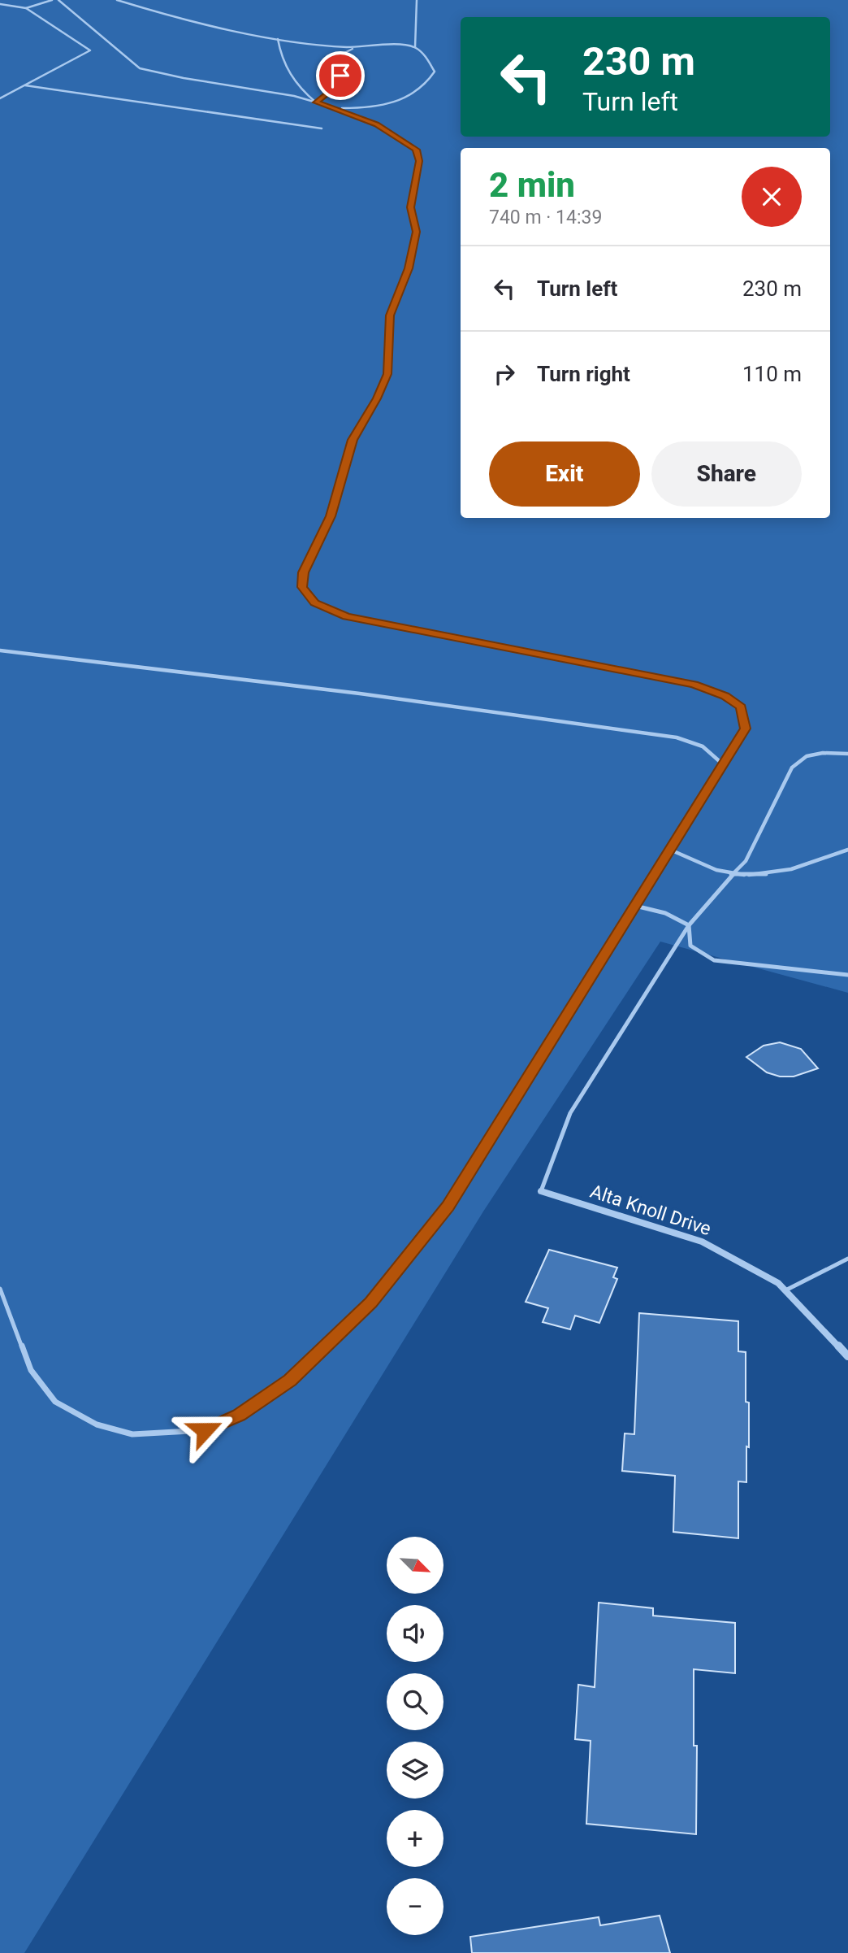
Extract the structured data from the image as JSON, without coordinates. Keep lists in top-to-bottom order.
{
  "streets": {
    "street": ["Alta Knoll Drive"]
  },
  "north": "bottom right",
  "page": {
    "turn": ["230 m", "Turn left"],
    "heading": ["2 min", "740 m · 14:39"],
    "list": [
      {
        "name": "Turn left",
        "value": "230 m"
      },
      {
        "name": "Turn right",
        "value": "110 m"
      }
    ],
    "buttons": ["Exit", "Share"],
    "map_buttons": ["+", "−"]
  }
}
